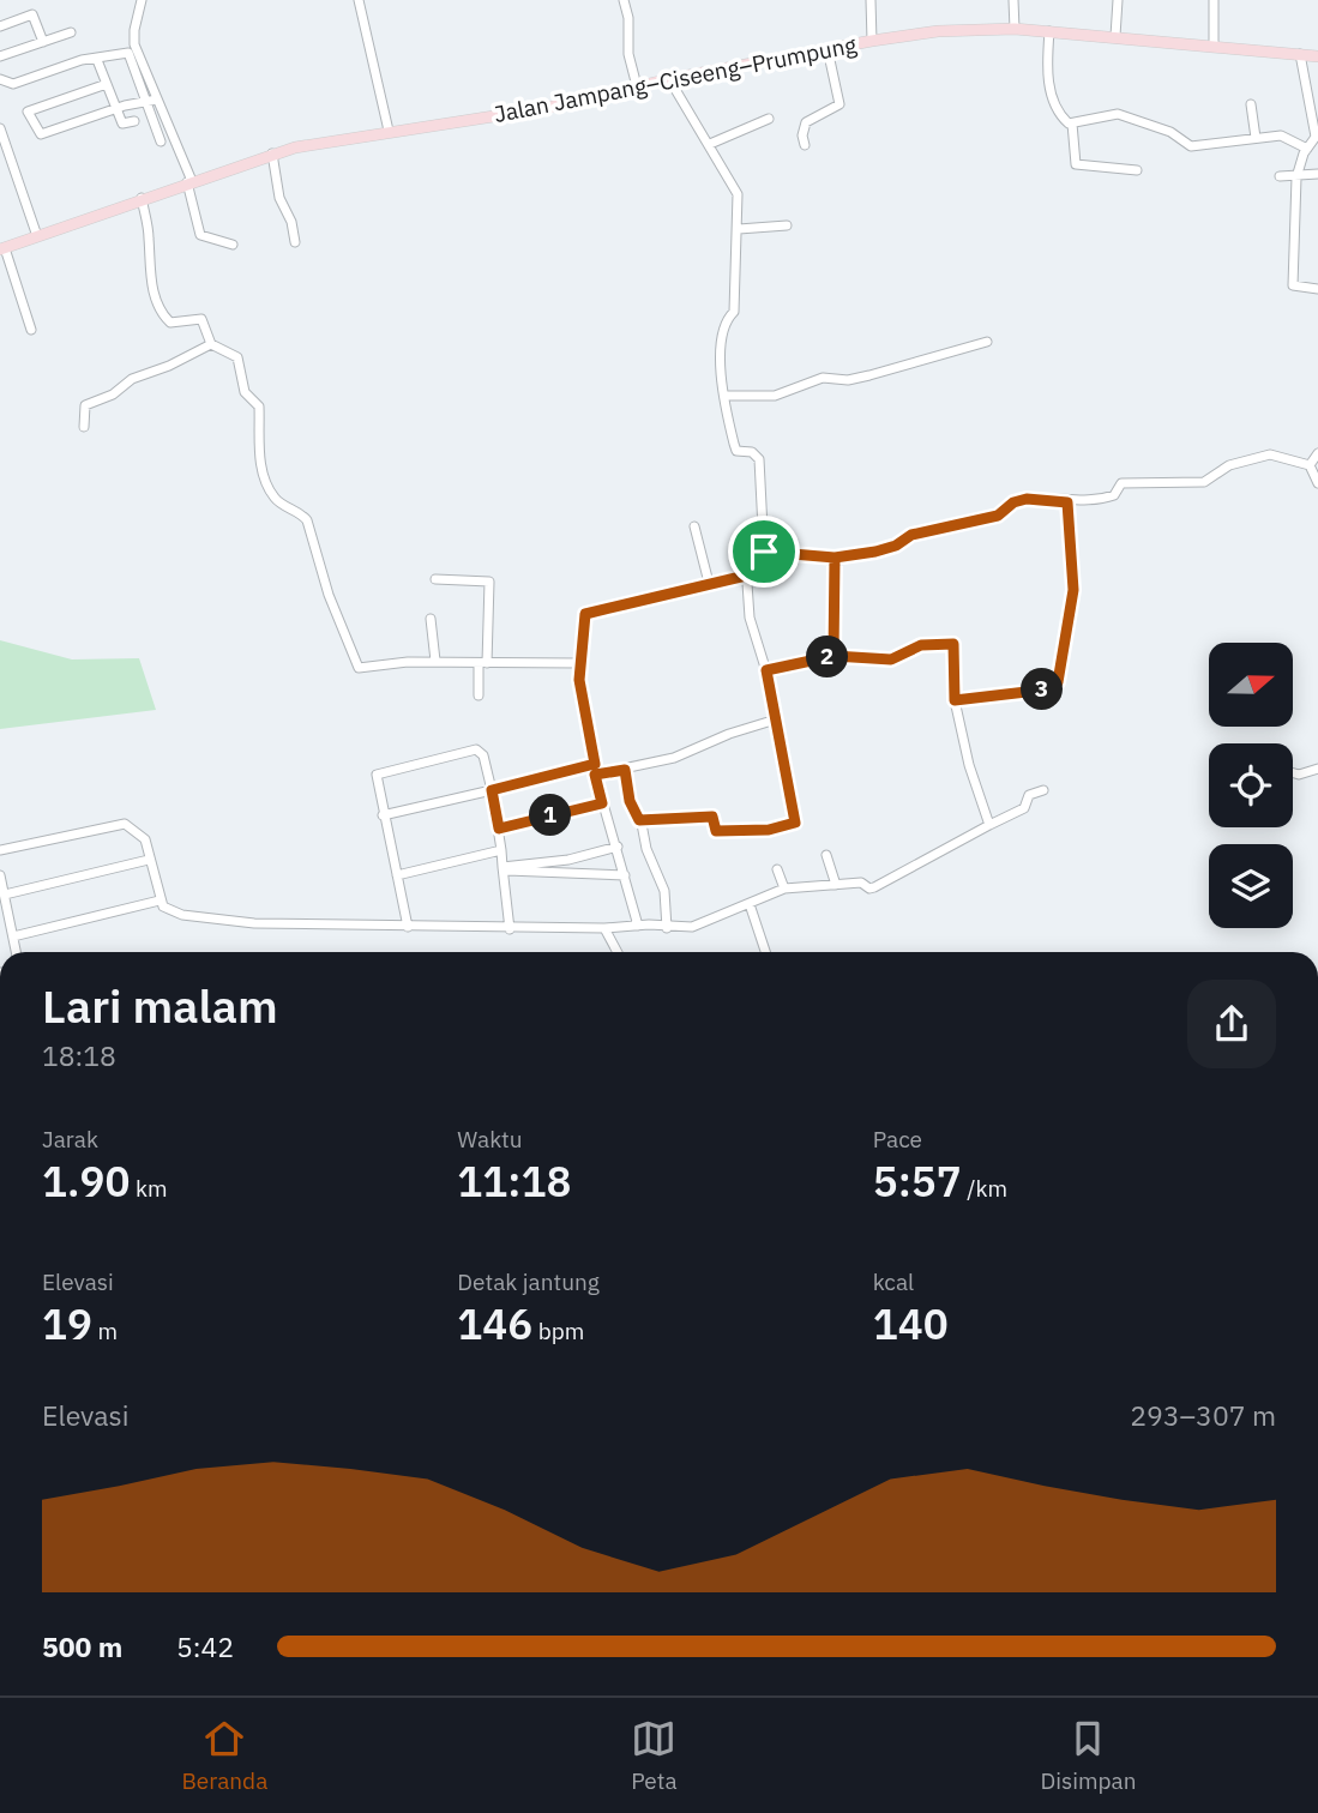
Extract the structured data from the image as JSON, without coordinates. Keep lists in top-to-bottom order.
{
  "streets": {
    "main road": ["Jalan Jampang–Ciseeng–Prumpung"]
  },
  "north": "right",
  "page": {
    "pins": ["2", "3", "1"],
    "heading": ["Lari malam", "18:18"],
    "stats": [
      ["Jarak", "1.90 km"],
      ["Waktu", "11:18"],
      ["Pace", "5:57 /km"],
      ["Elevasi", "19 m"],
      ["Detak jantung", "146 bpm"],
      ["kcal", "140"]
    ],
    "chart": ["Elevasi", "293–307 m"],
    "list": [
      {
        "name": "500 m",
        "note": "5:42"
      }
    ],
    "tabs": ["Beranda", "Peta", "Disimpan"]
  }
}
